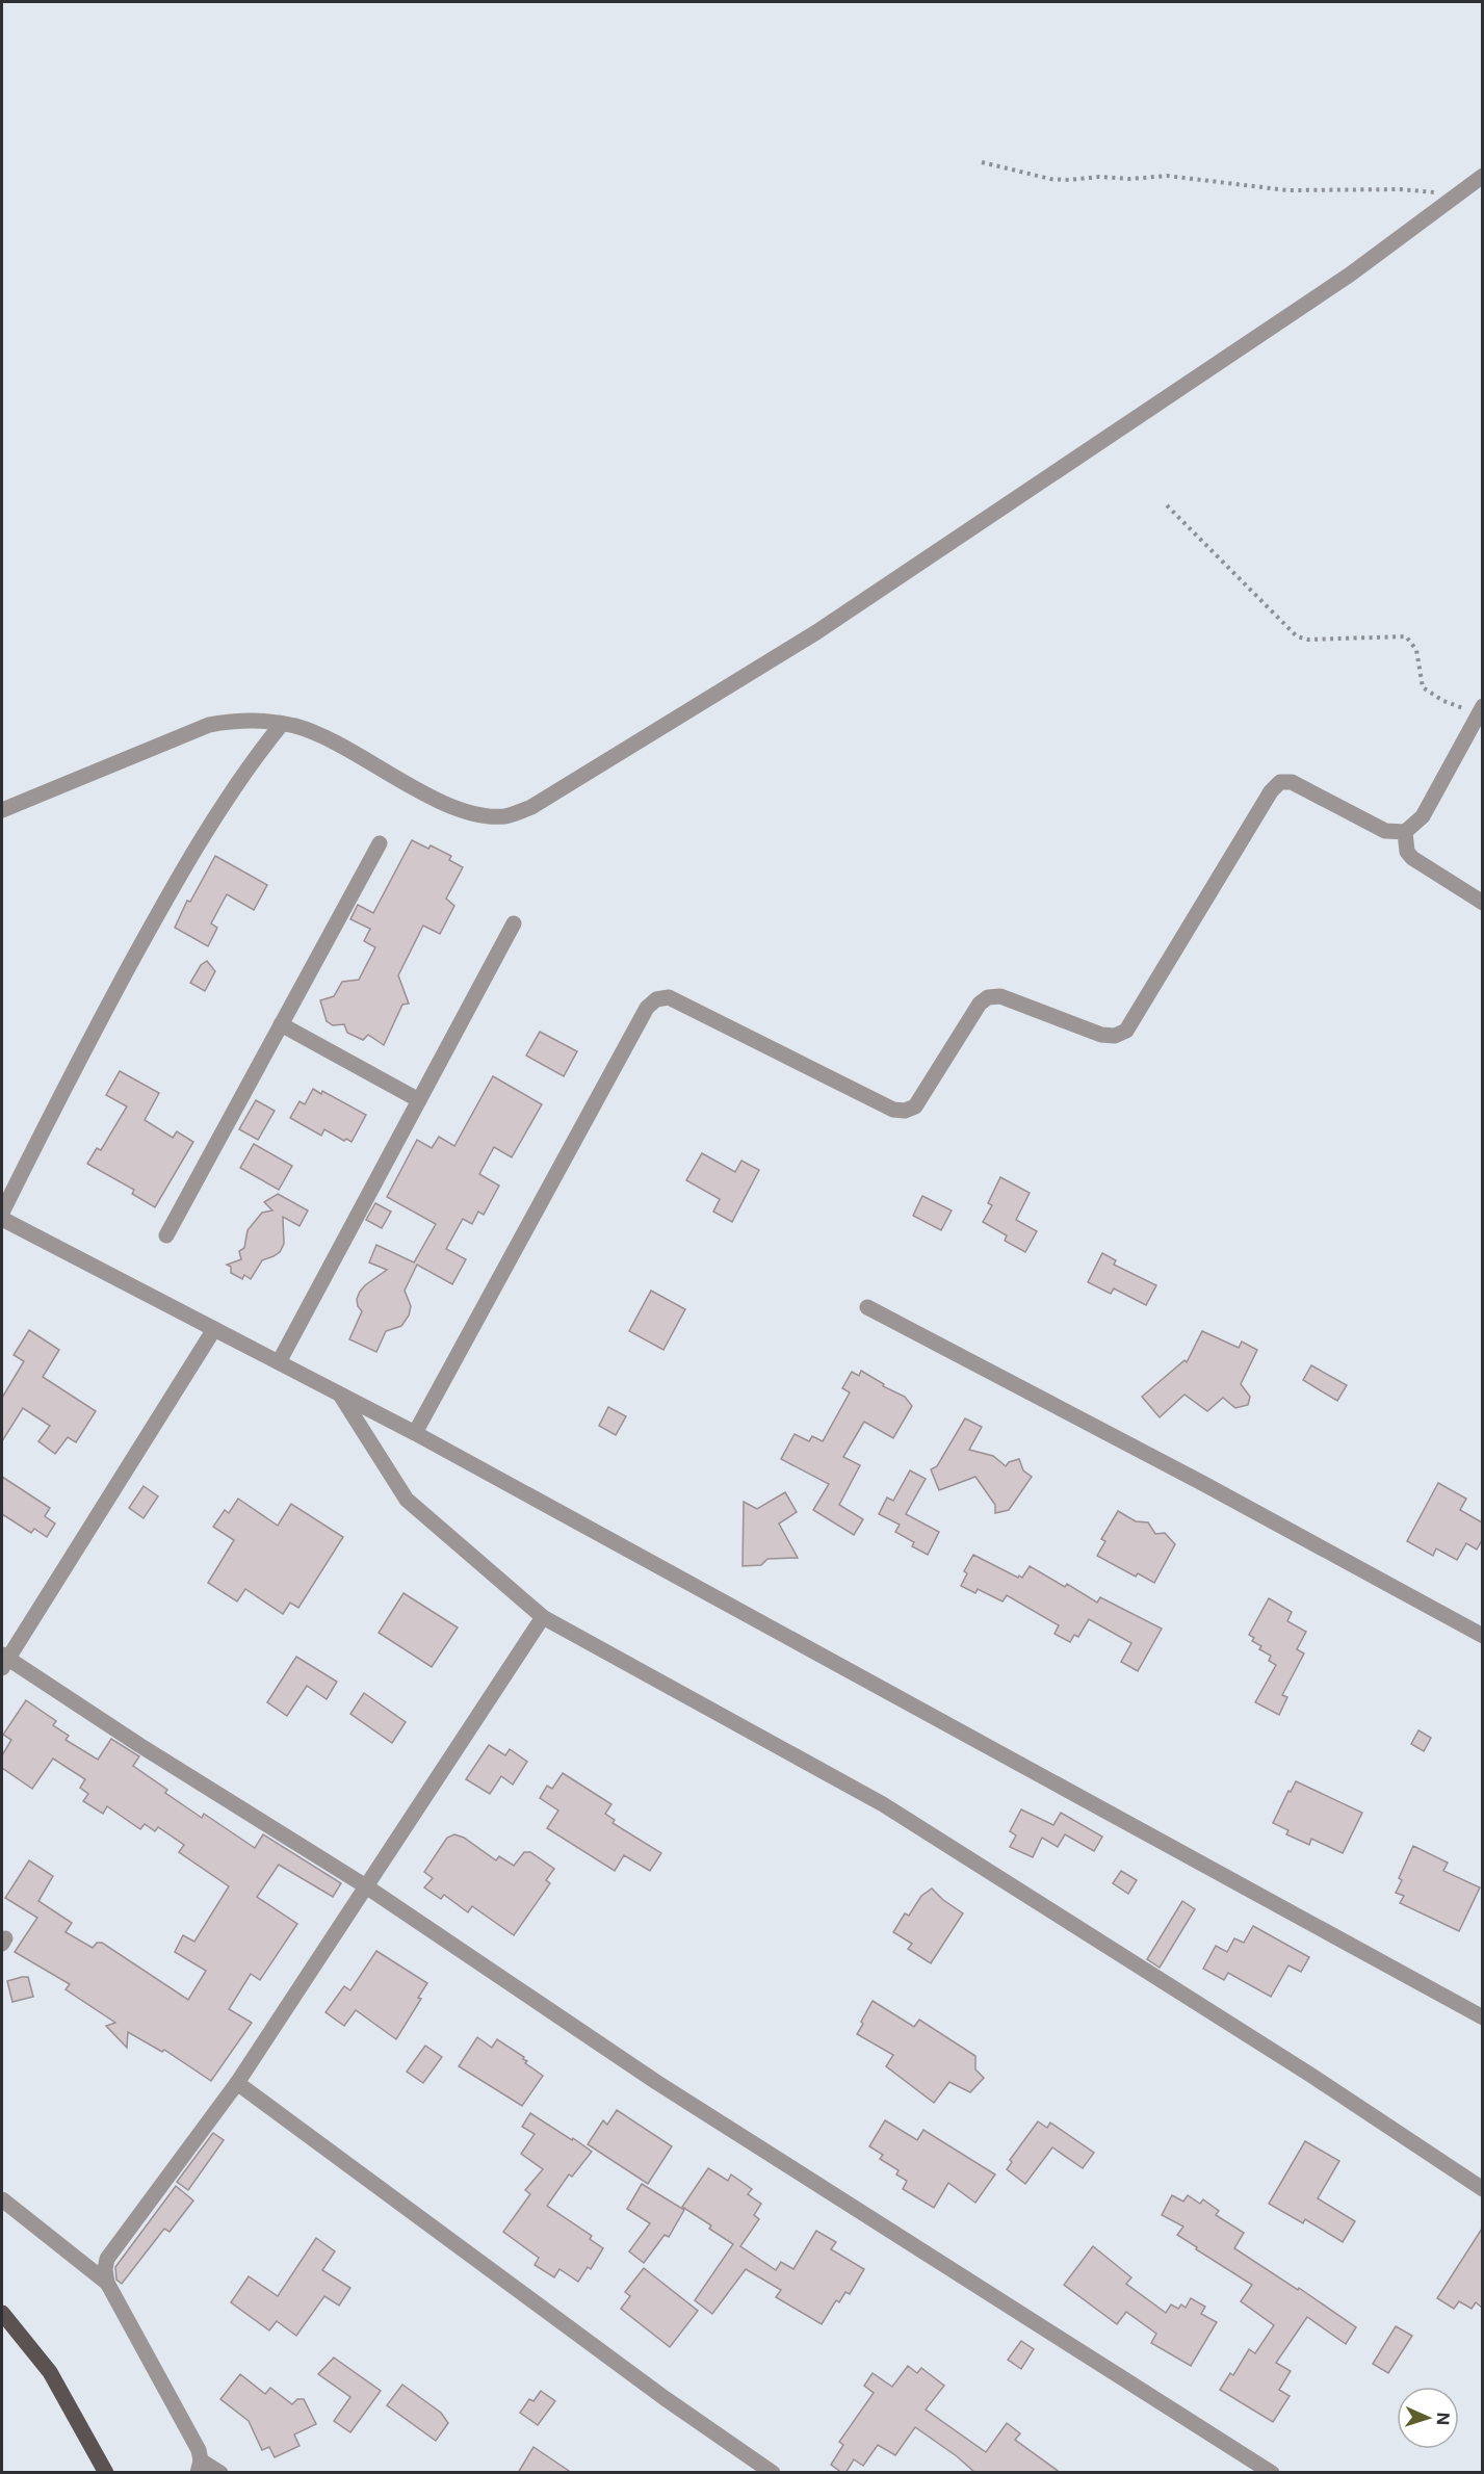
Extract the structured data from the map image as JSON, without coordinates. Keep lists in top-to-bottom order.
{
  "north": "right"
}
